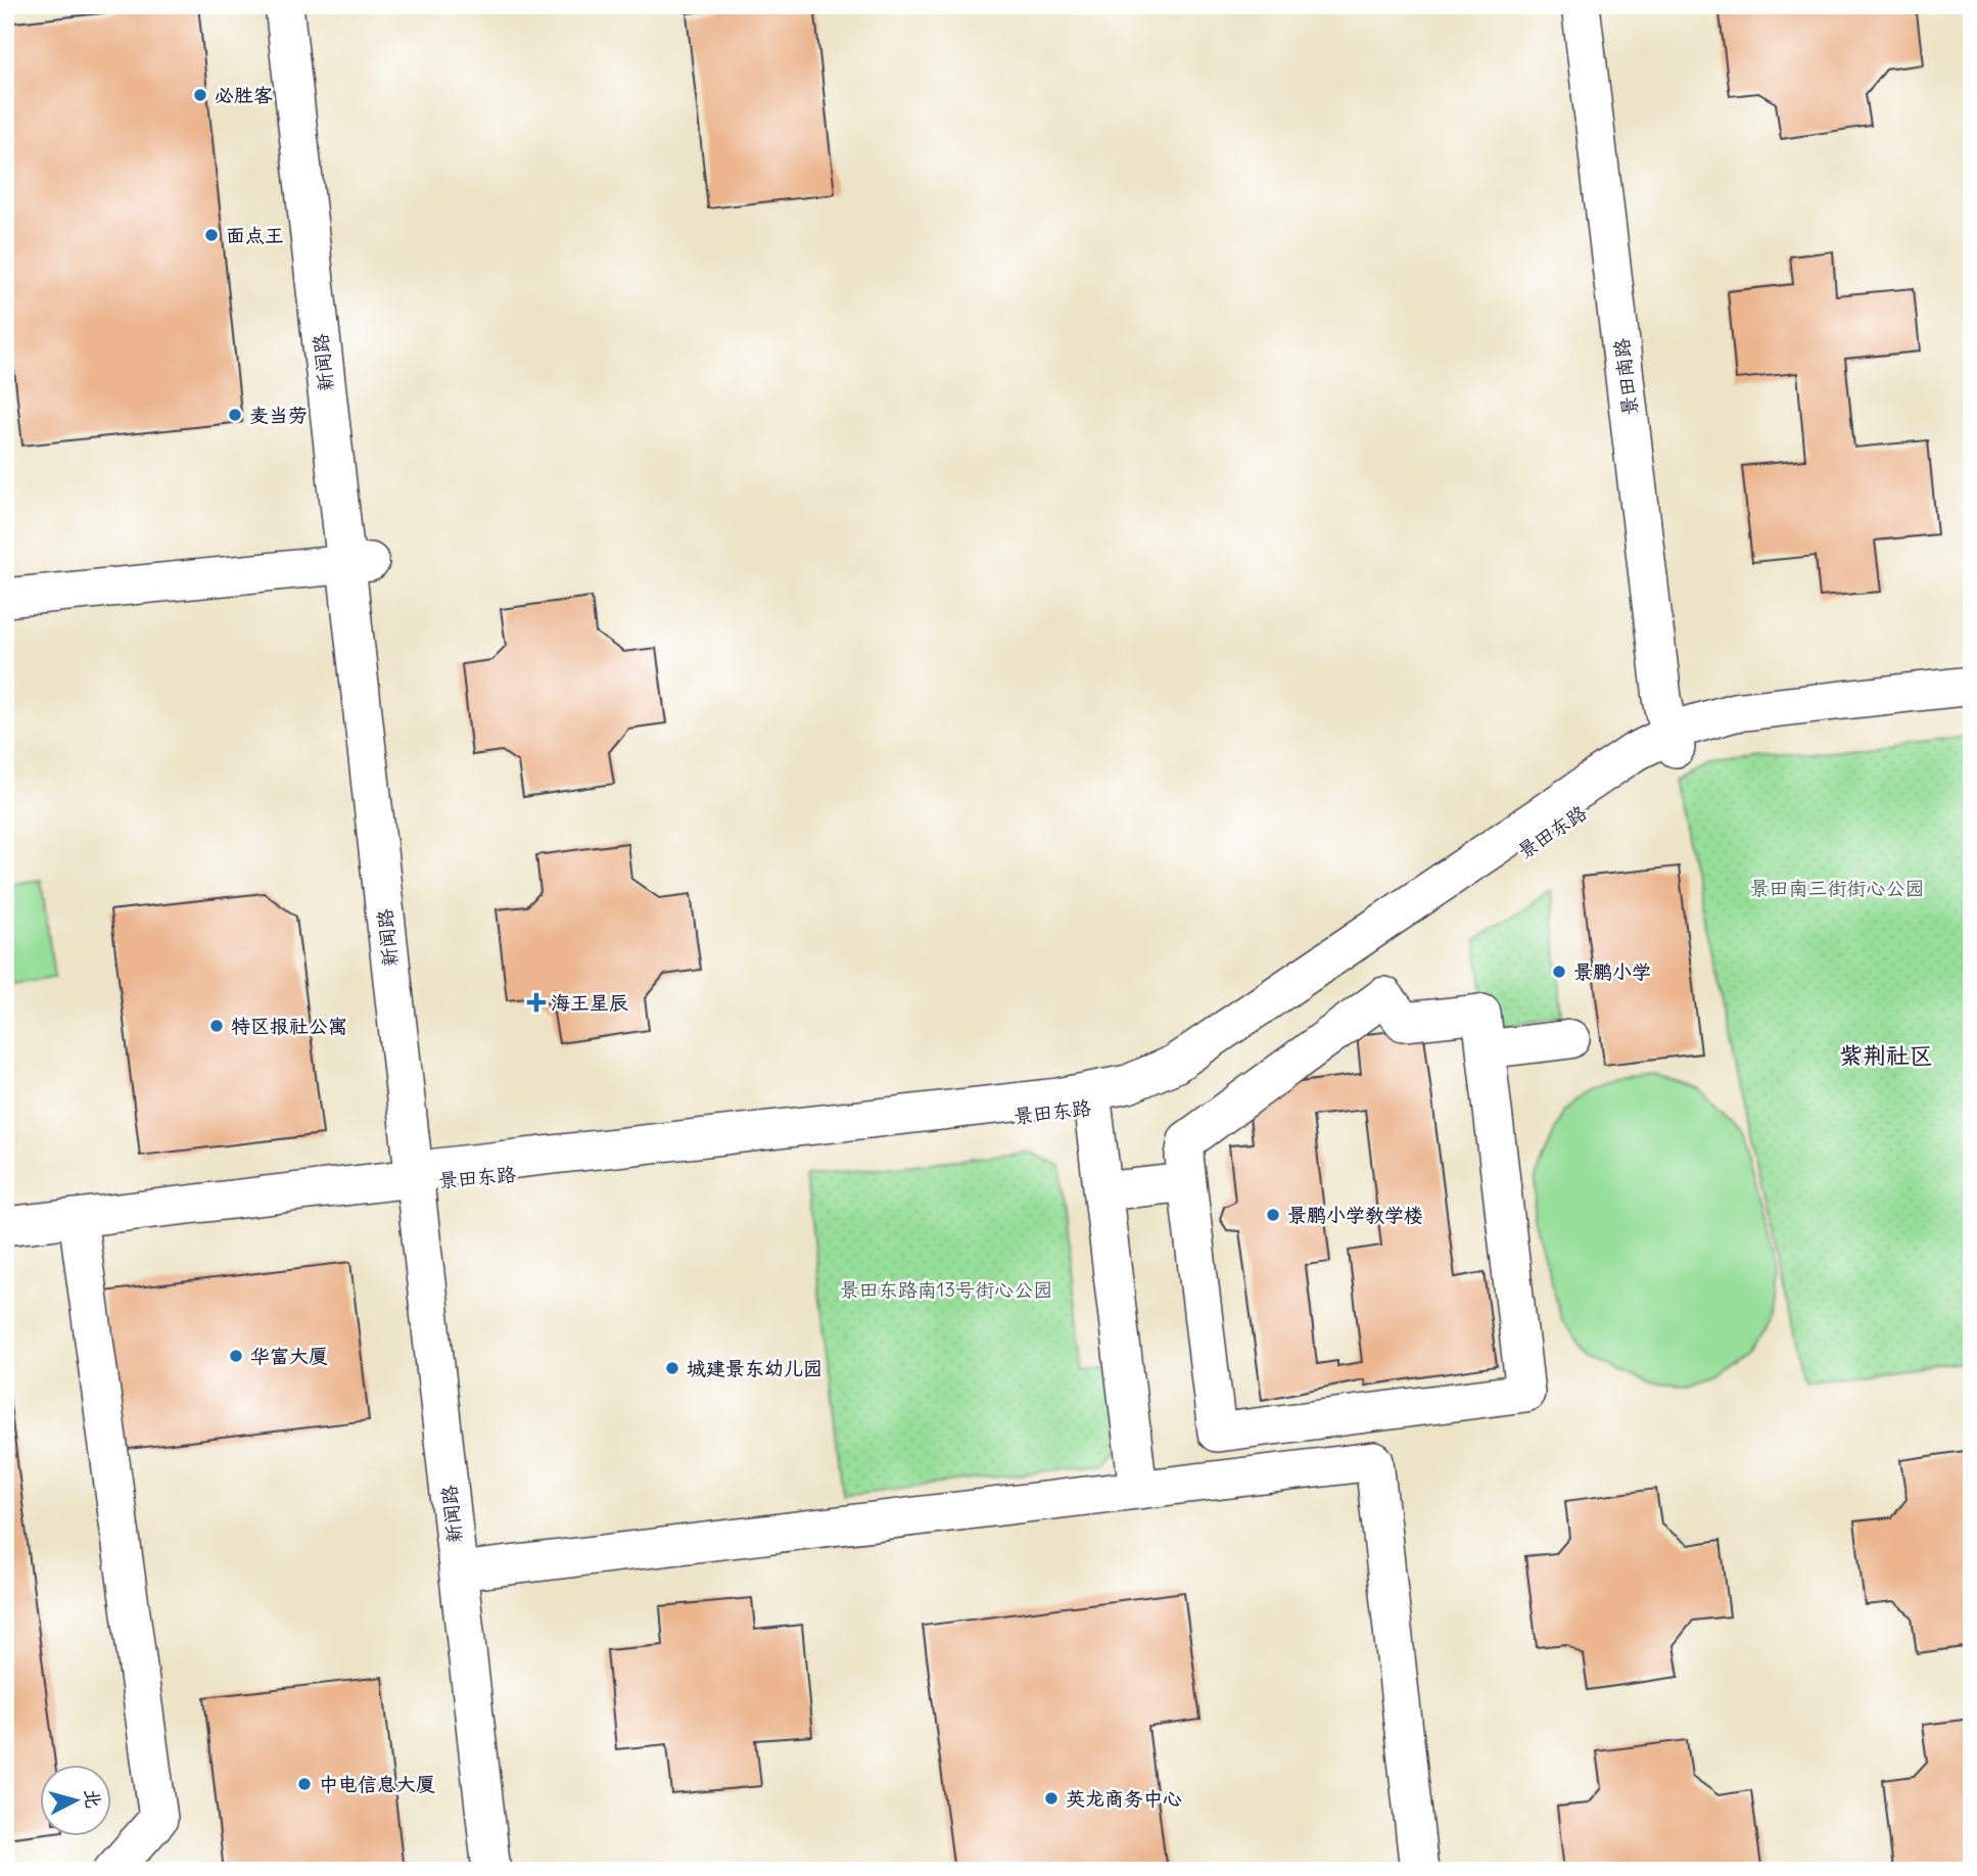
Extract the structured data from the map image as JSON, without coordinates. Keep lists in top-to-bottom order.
{
  "streets": {
    "street": ["新闻路", "景田南路", "景田东路"]
  },
  "crossings": [
    ["新闻路", "景田东路"],
    ["景田南路", "景田东路"]
  ],
  "districts": ["紫荆社区"],
  "parks": ["景田南三街街心公园", "景田东路南13号街心公园"],
  "places": {
    "other": [
      "必胜客",
      "面点王",
      "麦当劳",
      "景鹏小学",
      "特区报社公寓",
      "景鹏小学教学楼",
      "华富大厦",
      "城建景东幼儿园",
      "中电信息大厦",
      "英龙商务中心"
    ],
    "health": ["海王星辰"]
  },
  "north": "right"
}
